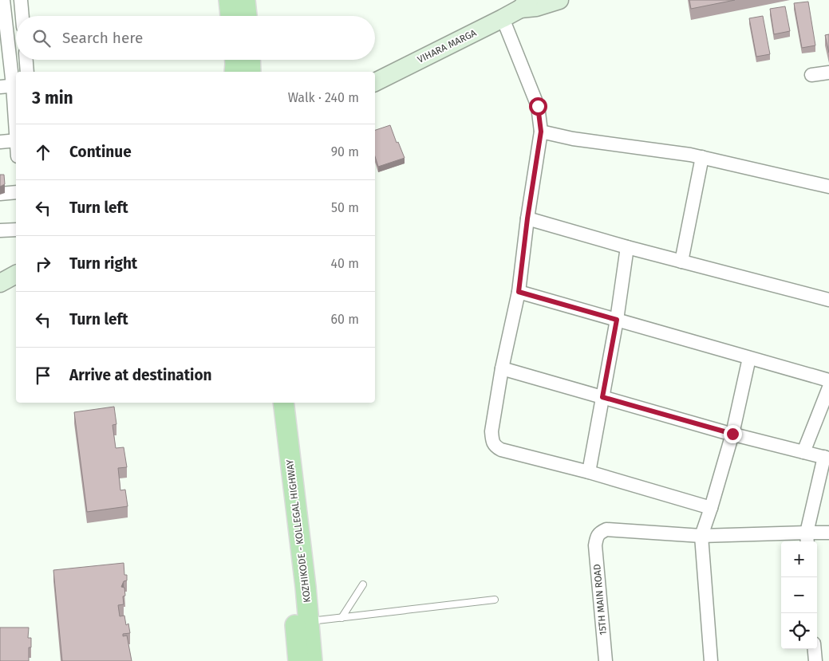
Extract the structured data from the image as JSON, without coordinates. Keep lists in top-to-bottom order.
{
  "streets": {
    "main road": ["VIHARA MARGA", "KOZHIKODE - KOLLEGAL HIGHWAY"],
    "street": ["15TH MAIN ROAD"]
  },
  "page": {
    "search": "Search here",
    "heading": ["3 min", "Walk · 240 m"],
    "list": [
      ["Continue", "90 m"],
      ["Turn left", "50 m"],
      ["Turn right", "40 m"],
      ["Turn left", "60 m"],
      "Arrive at destination"
    ],
    "map_buttons": ["+", "−"]
  }
}
